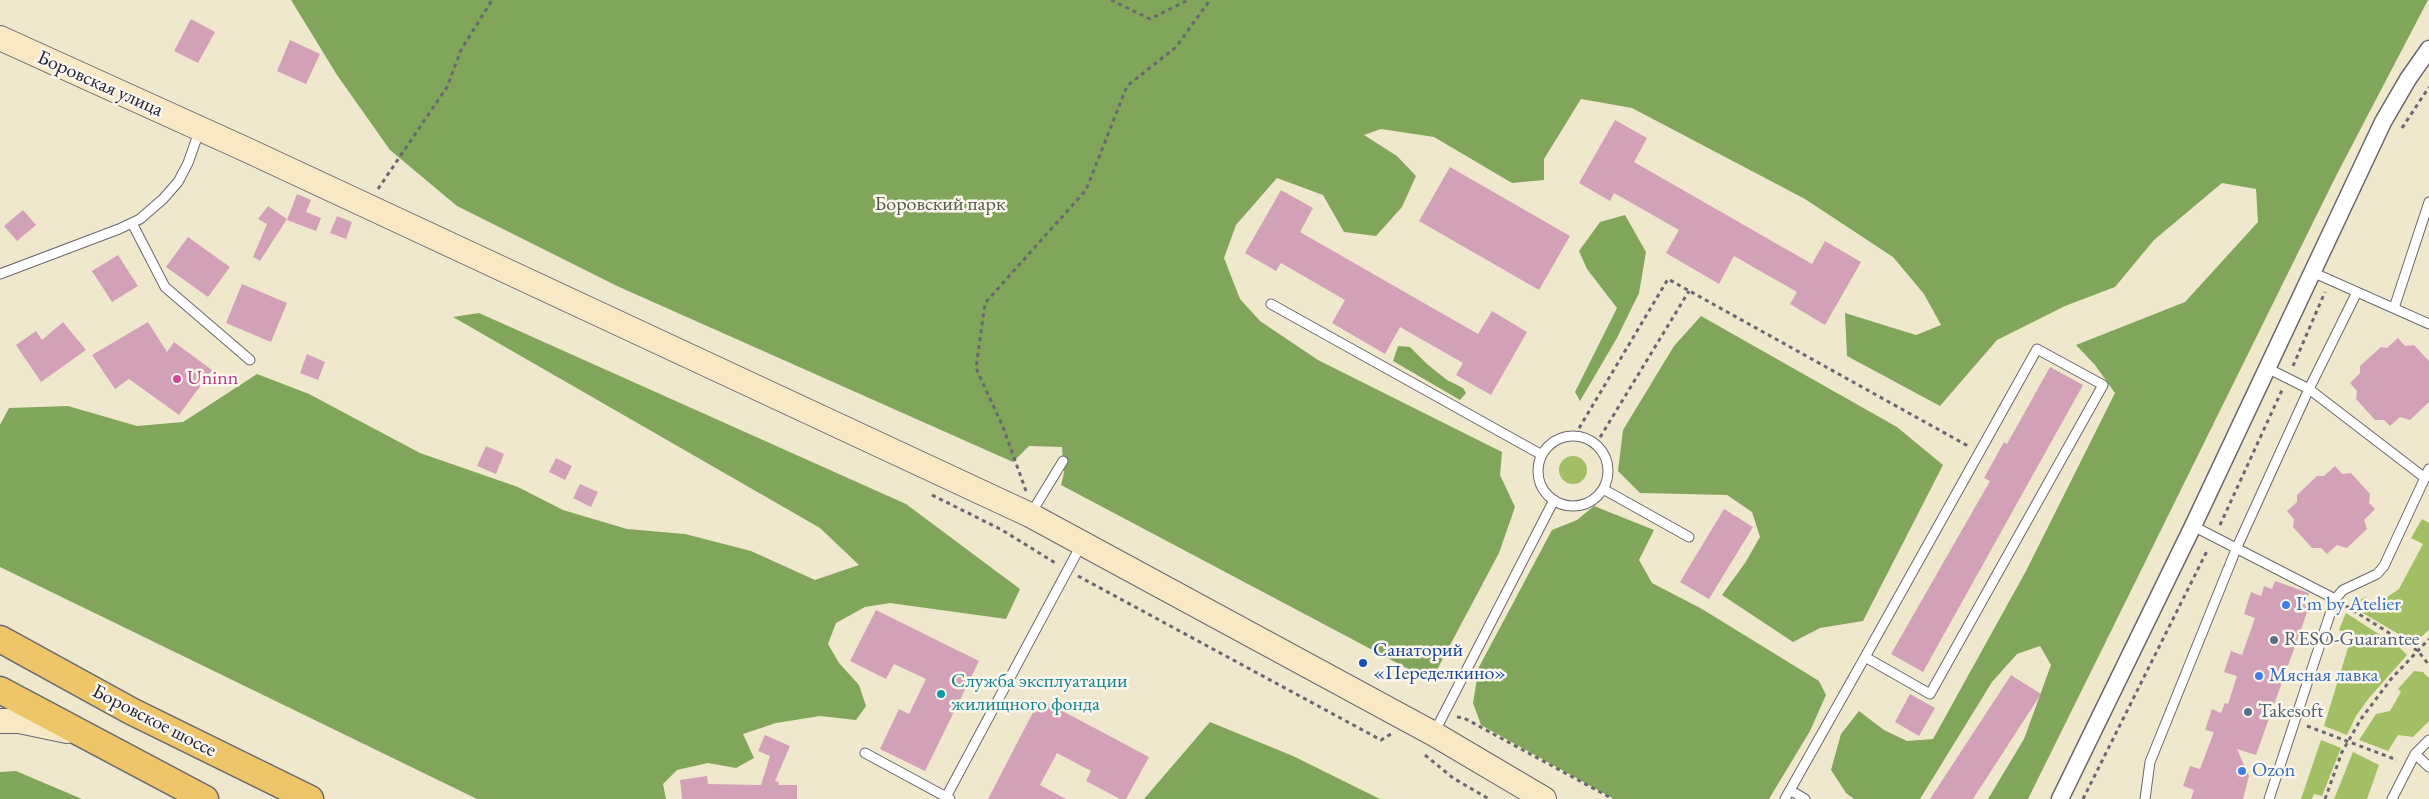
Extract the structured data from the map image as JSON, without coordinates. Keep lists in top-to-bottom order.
{
  "streets": {
    "main road": ["Боровское шоссе"],
    "street": ["Боровская улица"]
  },
  "parks": ["Боровский парк"],
  "places": [
    "Uninn",
    "I'm by Atelier",
    "RESO-Guarantee",
    "Санаторий «Переделкино»",
    "Мясная лавка",
    "Служба эксплуатации жилищного фонда",
    "Takesoft",
    "Ozon"
  ]
}
